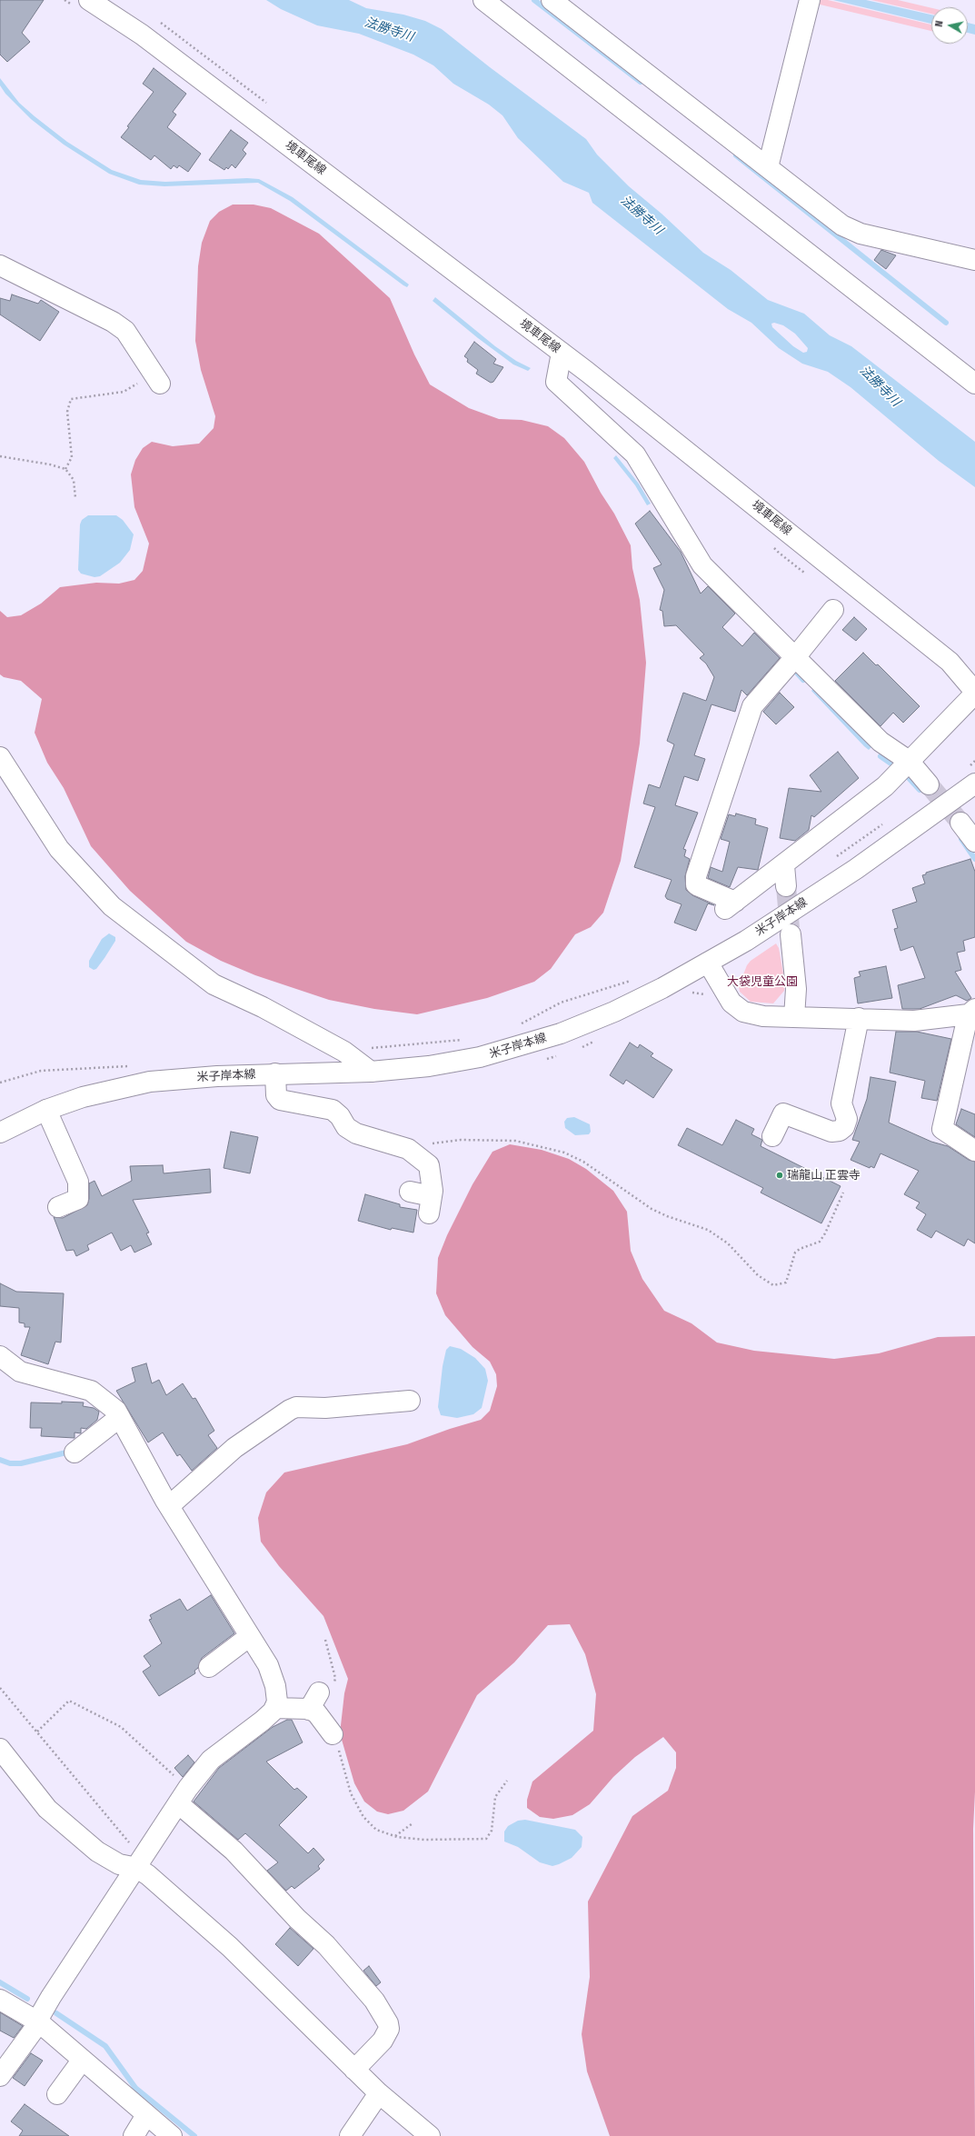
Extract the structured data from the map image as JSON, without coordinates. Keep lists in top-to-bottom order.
{
  "streets": {
    "street": ["境車尾線", "米子岸本線"]
  },
  "water": ["法勝寺川"],
  "parks": ["大袋児童公園"],
  "places": ["瑞龍山 正雲寺"],
  "north": "left"
}
